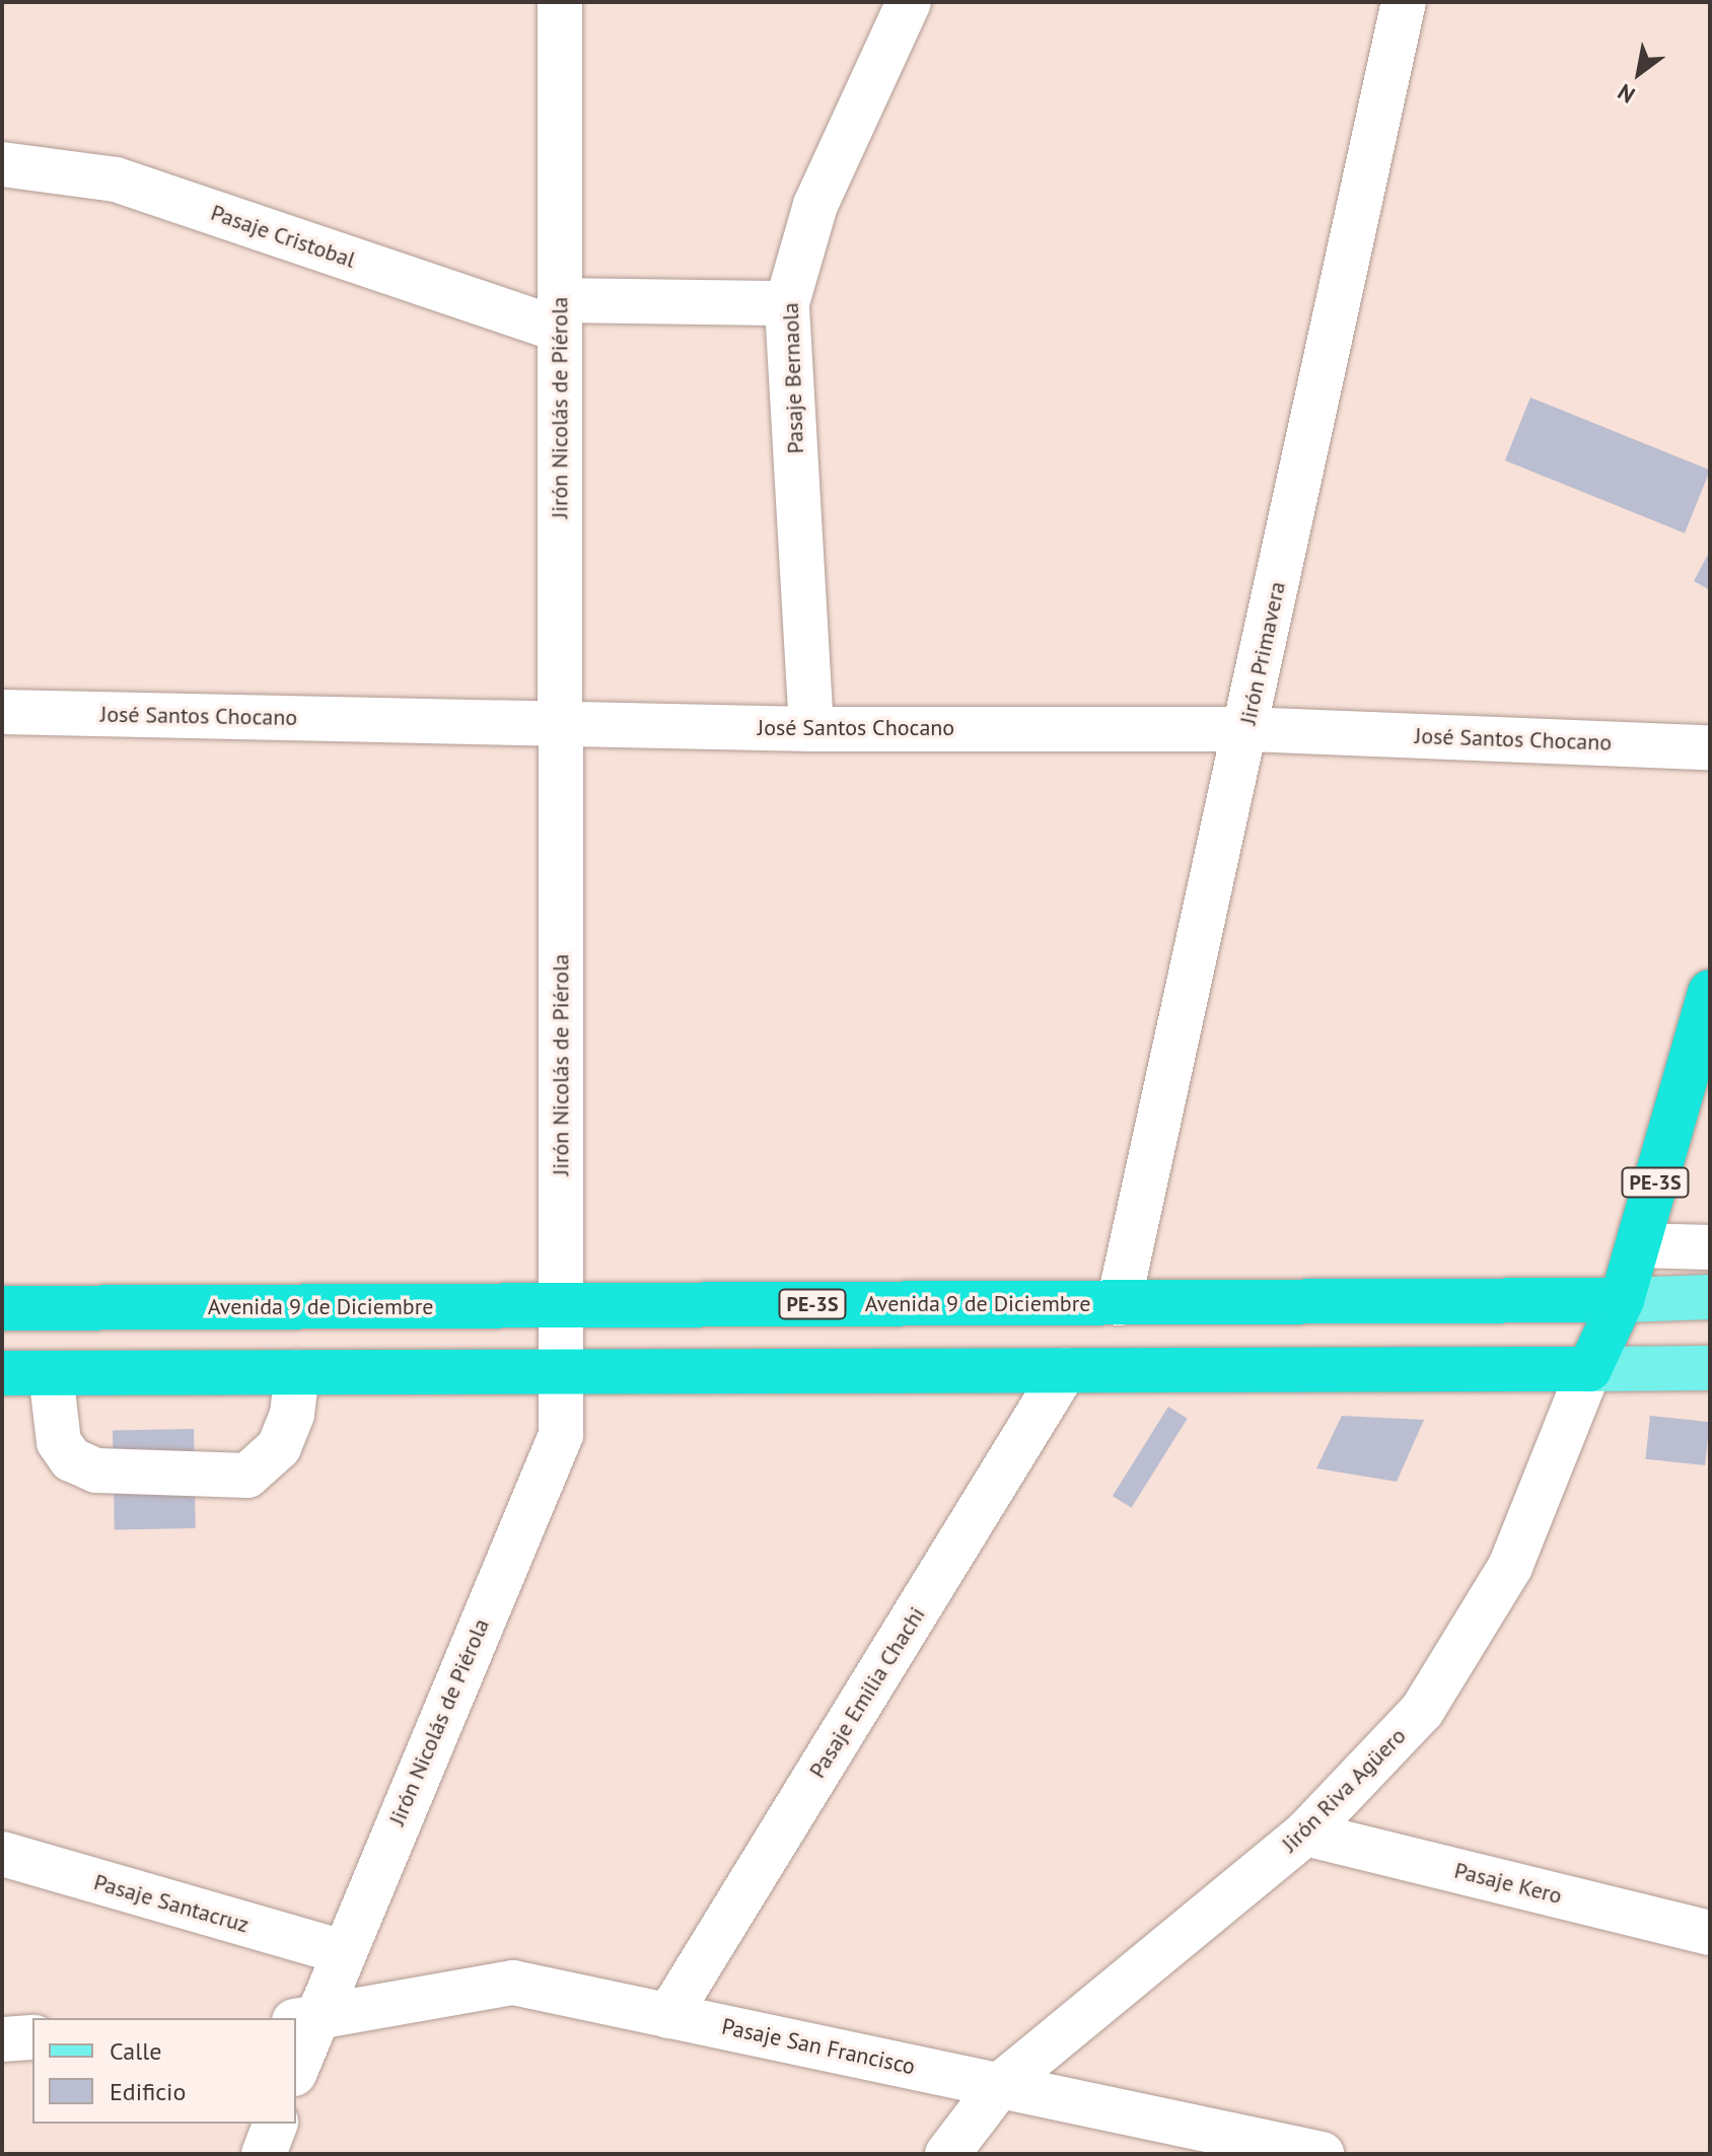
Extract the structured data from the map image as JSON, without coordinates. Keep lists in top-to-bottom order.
{
  "streets": {
    "highway": ["PE-3S", "Avenida 9 de Diciembre"],
    "street": [
      "Pasaje Cristobal",
      "Pasaje Bernaola",
      "Jirón Nicolás de Piérola",
      "Jirón Primavera",
      "José Santos Chocano",
      "Pasaje Emilia Chachi",
      "Jirón Riva Agüero",
      "Pasaje Kero",
      "Pasaje Santacruz",
      "Pasaje San Francisco"
    ]
  },
  "crossings": [
    ["Pasaje Cristobal", "Pasaje Bernaola"],
    ["Pasaje Cristobal", "Jirón Nicolás de Piérola"],
    ["Pasaje Bernaola", "José Santos Chocano"],
    ["Jirón Nicolás de Piérola", "José Santos Chocano"],
    ["Jirón Nicolás de Piérola", "Avenida 9 de Diciembre"],
    ["Jirón Nicolás de Piérola", "Pasaje Santacruz"],
    ["Jirón Nicolás de Piérola", "Pasaje San Francisco"],
    ["Jirón Primavera", "José Santos Chocano"],
    ["Jirón Primavera", "Avenida 9 de Diciembre"],
    ["PE-3S", "Avenida 9 de Diciembre"],
    ["PE-3S", "Jirón Riva Agüero"],
    ["Pasaje Emilia Chachi", "Pasaje San Francisco"],
    ["Jirón Riva Agüero", "Pasaje Kero"],
    ["Jirón Riva Agüero", "Pasaje San Francisco"]
  ],
  "legend": ["Calle", "Edificio"],
  "north": "bottom left"
}
